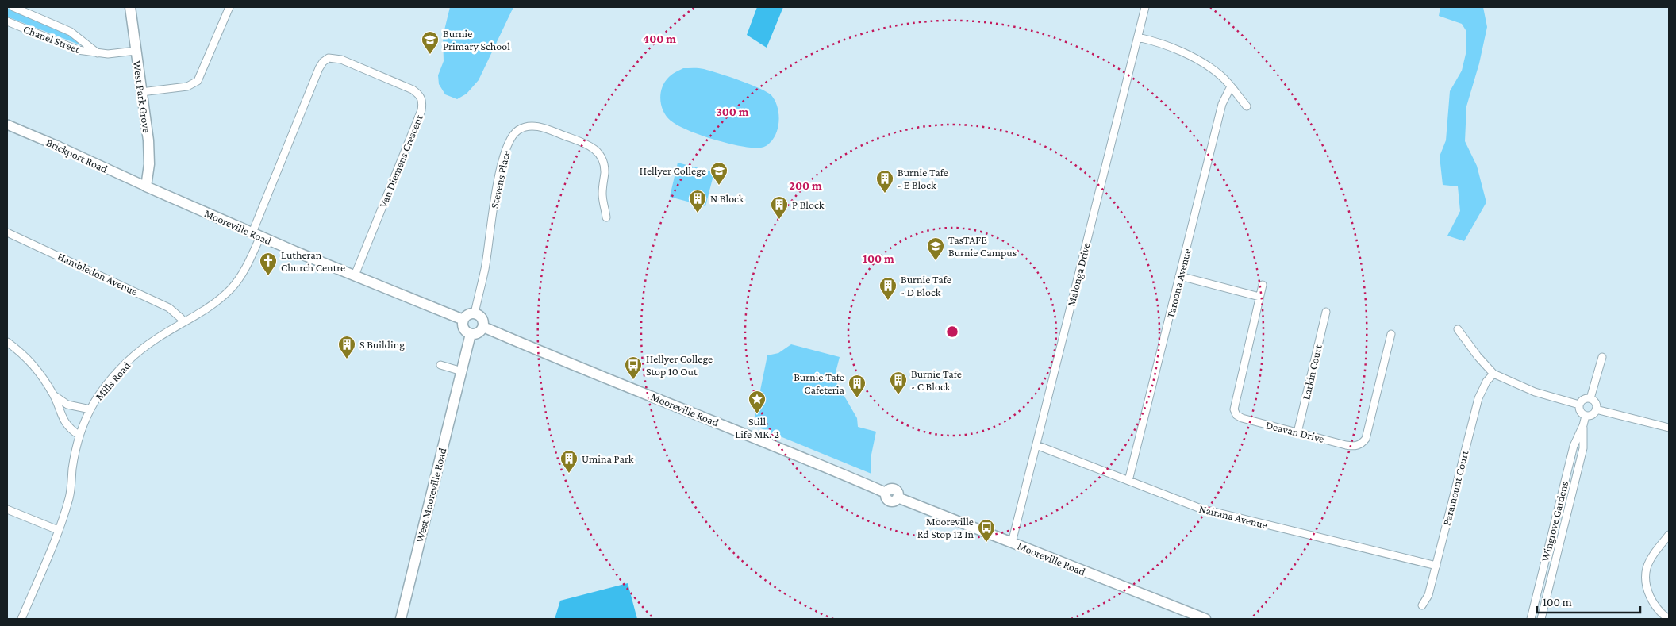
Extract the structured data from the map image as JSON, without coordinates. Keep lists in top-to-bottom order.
{
  "streets": {
    "main road": ["West Park Grove", "Mooreville Road", "West Mooreville Road"],
    "street": [
      "Chanel Street",
      "Brickport Road",
      "Van Diemens Crescent",
      "Stevens Place",
      "Hambledon Avenue",
      "Malonga Drive",
      "Taroona Avenue",
      "Larkin Court",
      "Mills Road",
      "Deavan Drive",
      "Paramount Court",
      "Nairana Avenue",
      "Wingrove Gardens"
    ]
  },
  "crossings": [
    ["Chanel Street", "West Park Grove"],
    ["West Park Grove", "Brickport Road"],
    ["West Park Grove", "Mooreville Road"],
    ["Brickport Road", "Mooreville Road"],
    ["Van Diemens Crescent", "Mooreville Road"],
    ["Van Diemens Crescent", "Mills Road"],
    ["Stevens Place", "Mooreville Road"],
    ["Stevens Place", "West Mooreville Road"],
    ["Mooreville Road", "Malonga Drive"],
    ["Mooreville Road", "Mills Road"],
    ["Mooreville Road", "West Mooreville Road"],
    ["Hambledon Avenue", "Mills Road"],
    ["Malonga Drive", "Nairana Avenue"],
    ["Taroona Avenue", "Nairana Avenue"],
    ["Larkin Court", "Deavan Drive"],
    ["Paramount Court", "Nairana Avenue"]
  ],
  "places": {
    "school or university": ["Burnie Primary School", "Hellyer College", "TasTAFE Burnie Campus"],
    "building": [
      "Burnie Tafe - E Block",
      "N Block",
      "P Block",
      "Burnie Tafe - D Block",
      "S Building",
      "Burnie Tafe - C Block",
      "Burnie Tafe Cafeteria",
      "Umina Park"
    ],
    "church": ["Lutheran Church Centre"],
    "bus stop": ["Hellyer College Stop 10 Out", "Mooreville Rd Stop 12 In"],
    "place": ["Still Life MK. 2"]
  },
  "scale_bar": "100 m",
  "rings": [
    "400 m",
    "300 m",
    "200 m",
    "100 m"
  ]
}
